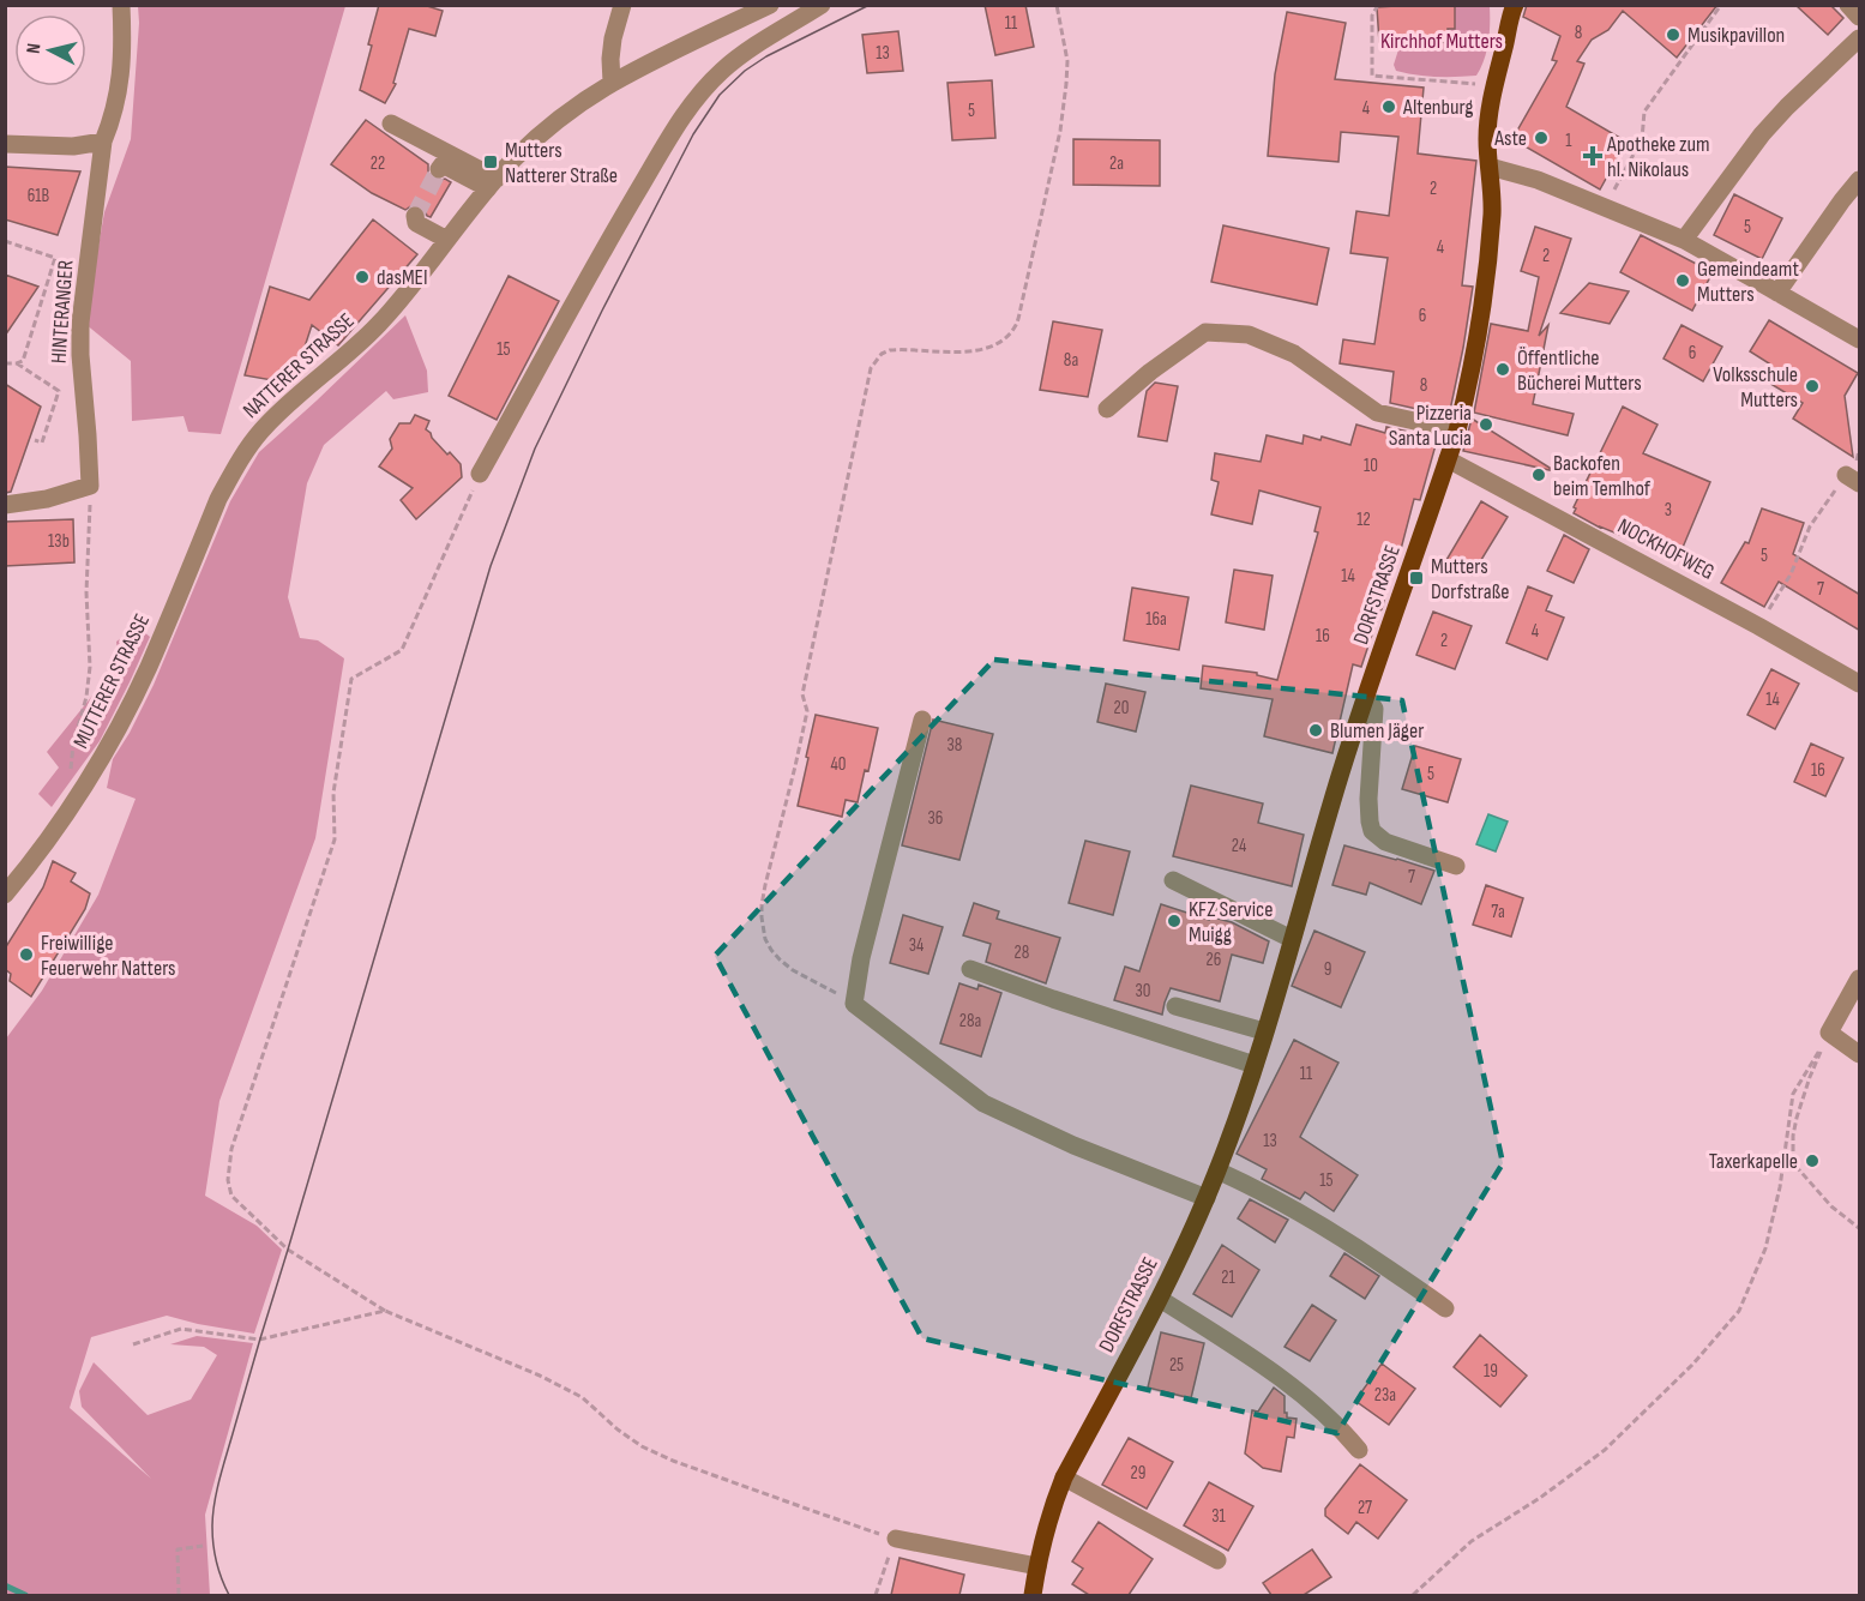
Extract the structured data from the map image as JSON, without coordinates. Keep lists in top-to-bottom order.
{
  "streets": {
    "main road": ["DORFSTRASSE"],
    "street": [
      "HINTERANGER",
      "NATTERER STRASSE",
      "NOCKHOFWEG",
      "MUTTERER STRASSE"
    ]
  },
  "crossings": [
    ["NATTERER STRASSE", "MUTTERER STRASSE"],
    ["NOCKHOFWEG", "DORFSTRASSE"]
  ],
  "parks": ["Kirchhof Mutters"],
  "places": {
    "other": [
      "Musikpavillon",
      "Altenburg",
      "Aste",
      "dasMEI",
      "Gemeindeamt Mutters",
      "Öffentliche Bücherei Mutters",
      "Volksschule Mutters",
      "Pizzeria Santa Lucia",
      "Backofen beim Temlhof",
      "Blumen Jäger",
      "KFZ Service Muigg",
      "Freiwillige Feuerwehr Natters",
      "Taxerkapelle"
    ],
    "health": ["Apotheke zum hl. Nikolaus"],
    "transit": ["Mutters Natterer Straße", "Mutters Dorfstraße"]
  },
  "house_numbers": [
    "11",
    "8",
    "13",
    "4",
    "5",
    "1",
    "22",
    "2a",
    "2",
    "61B",
    "5",
    "4",
    "2",
    "6",
    "15",
    "6",
    "8a",
    "8",
    "10",
    "3",
    "12",
    "13b",
    "5",
    "14",
    "7",
    "16a",
    "4",
    "16",
    "2",
    "14",
    "20",
    "38",
    "40",
    "16",
    "5",
    "36",
    "24",
    "7",
    "7a",
    "34",
    "28",
    "26",
    "9",
    "30",
    "28a",
    "11",
    "13",
    "15",
    "21",
    "25",
    "19",
    "23a",
    "29",
    "27",
    "31"
  ],
  "north": "left"
}
